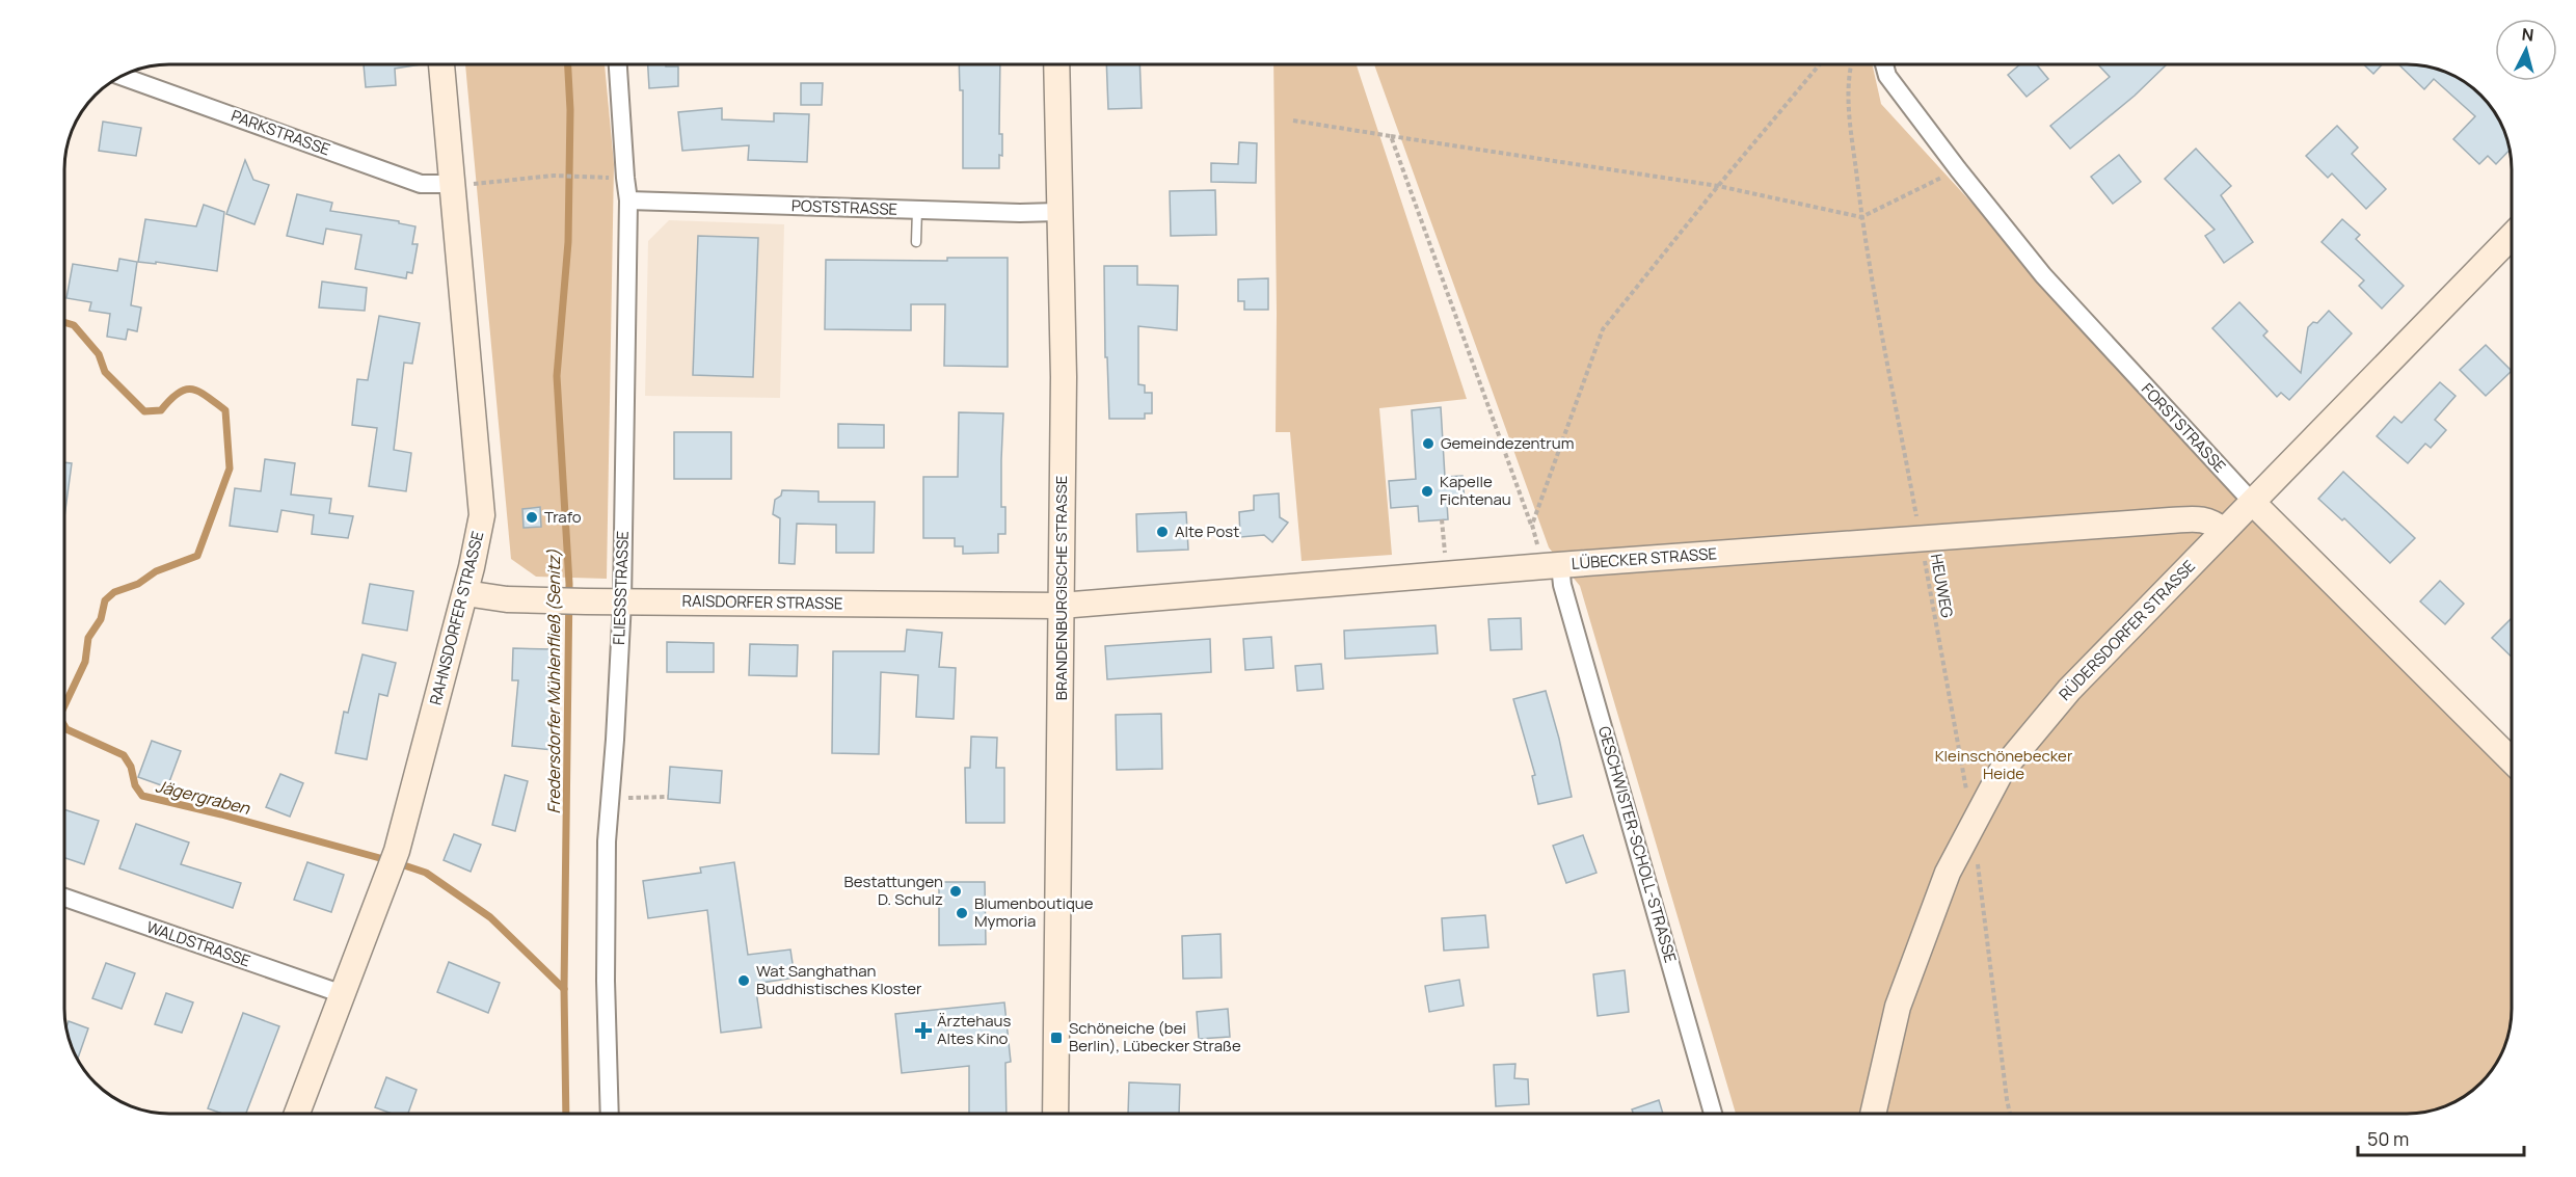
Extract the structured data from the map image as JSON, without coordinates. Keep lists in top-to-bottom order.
{
  "streets": {
    "street": [
      "PARKSTRASSE",
      "POSTSTRASSE",
      "FORSTSTRASSE",
      "LÜBECKER STRASSE",
      "FLIESSSTRASSE",
      "BRANDENBURGISCHE STRASSE",
      "RAISDORFER STRASSE",
      "RAHNSDORFER STRASSE",
      "RÜDERSDORFER STRASSE",
      "GESCHWISTER-SCHOLL-STRASSE",
      "WALDSTRASSE"
    ],
    "path": ["HEUWEG"]
  },
  "crossings": [
    ["PARKSTRASSE", "RAHNSDORFER STRASSE"],
    ["POSTSTRASSE", "FLIESSSTRASSE"],
    ["POSTSTRASSE", "BRANDENBURGISCHE STRASSE"],
    ["FORSTSTRASSE", "RÜDERSDORFER STRASSE"],
    ["LÜBECKER STRASSE", "HEUWEG"],
    ["LÜBECKER STRASSE", "BRANDENBURGISCHE STRASSE"],
    ["LÜBECKER STRASSE", "RAISDORFER STRASSE"],
    ["LÜBECKER STRASSE", "RÜDERSDORFER STRASSE"],
    ["LÜBECKER STRASSE", "GESCHWISTER-SCHOLL-STRASSE"],
    ["HEUWEG", "RÜDERSDORFER STRASSE"],
    ["FLIESSSTRASSE", "RAISDORFER STRASSE"],
    ["BRANDENBURGISCHE STRASSE", "RAISDORFER STRASSE"],
    ["RAISDORFER STRASSE", "RAHNSDORFER STRASSE"],
    ["RAHNSDORFER STRASSE", "WALDSTRASSE"]
  ],
  "water": ["Fredersdorfer Mühlenfließ (Senitz)", "Jägergraben"],
  "parks": ["Kleinschönebecker Heide"],
  "places": {
    "other": [
      "Gemeindezentrum",
      "Kapelle Fichtenau",
      "Trafo",
      "Alte Post",
      "Bestattungen D. Schulz",
      "Blumenboutique Mymoria",
      "Wat Sanghathan Buddhistisches Kloster"
    ],
    "health": ["Ärztehaus Altes Kino"],
    "transit": ["Schöneiche (bei Berlin), Lübecker Straße"]
  },
  "scale_bar": "50 m",
  "north": "top"
}
